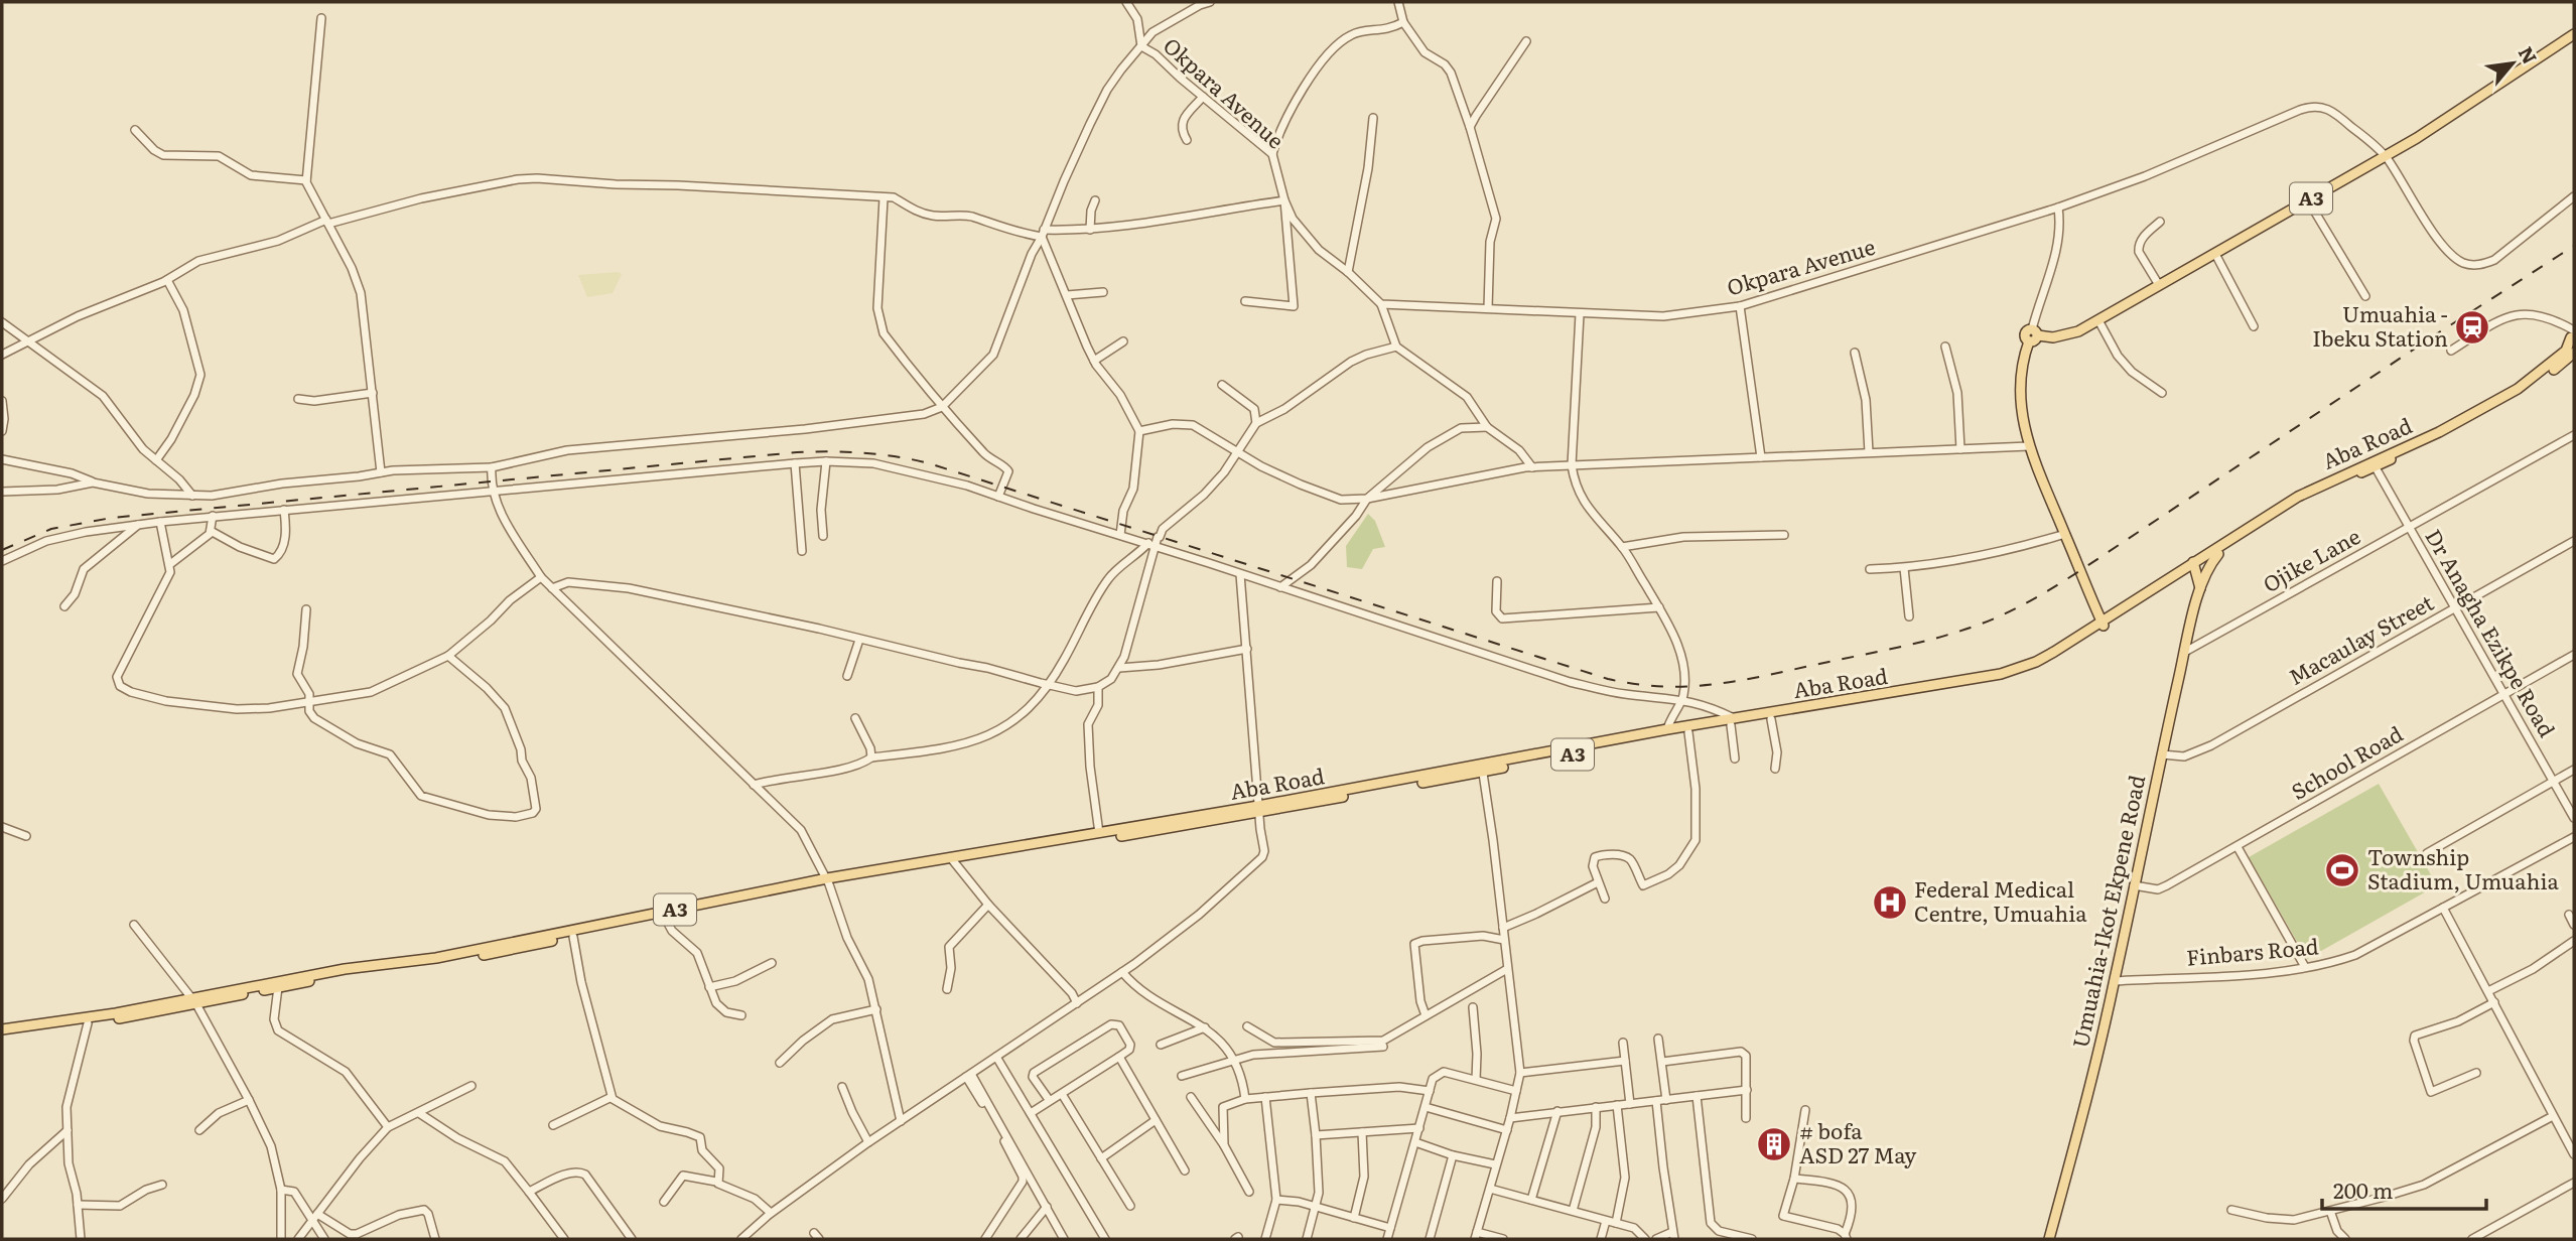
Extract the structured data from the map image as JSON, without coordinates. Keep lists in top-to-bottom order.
{
  "streets": {
    "main road": ["A3", "Aba Road", "Umuahia-Ikot Ekpene Road"],
    "street": [
      "Okpara Avenue",
      "Ojike Lane",
      "Dr Anagha Ezikpe Road",
      "Macaulay Street",
      "School Road",
      "Finbars Road"
    ]
  },
  "crossings": [
    ["Okpara Avenue", "A3"],
    ["A3", "Aba Road"],
    ["Aba Road", "Dr Anagha Ezikpe Road"],
    ["Aba Road", "Umuahia-Ikot Ekpene Road"],
    ["Ojike Lane", "Dr Anagha Ezikpe Road"],
    ["Ojike Lane", "Umuahia-Ikot Ekpene Road"],
    ["Dr Anagha Ezikpe Road", "Macaulay Street"],
    ["Dr Anagha Ezikpe Road", "School Road"],
    ["Macaulay Street", "Umuahia-Ikot Ekpene Road"],
    ["School Road", "Umuahia-Ikot Ekpene Road"],
    ["Umuahia-Ikot Ekpene Road", "Finbars Road"]
  ],
  "places": {
    "station": ["Umuahia - Ibeku Station"],
    "sports": ["Township Stadium, Umuahia"],
    "hospital": ["Federal Medical Centre, Umuahia"],
    "building": ["# bofa ASD 27 May"]
  },
  "scale_bar": "200 m",
  "north": "top right"
}
